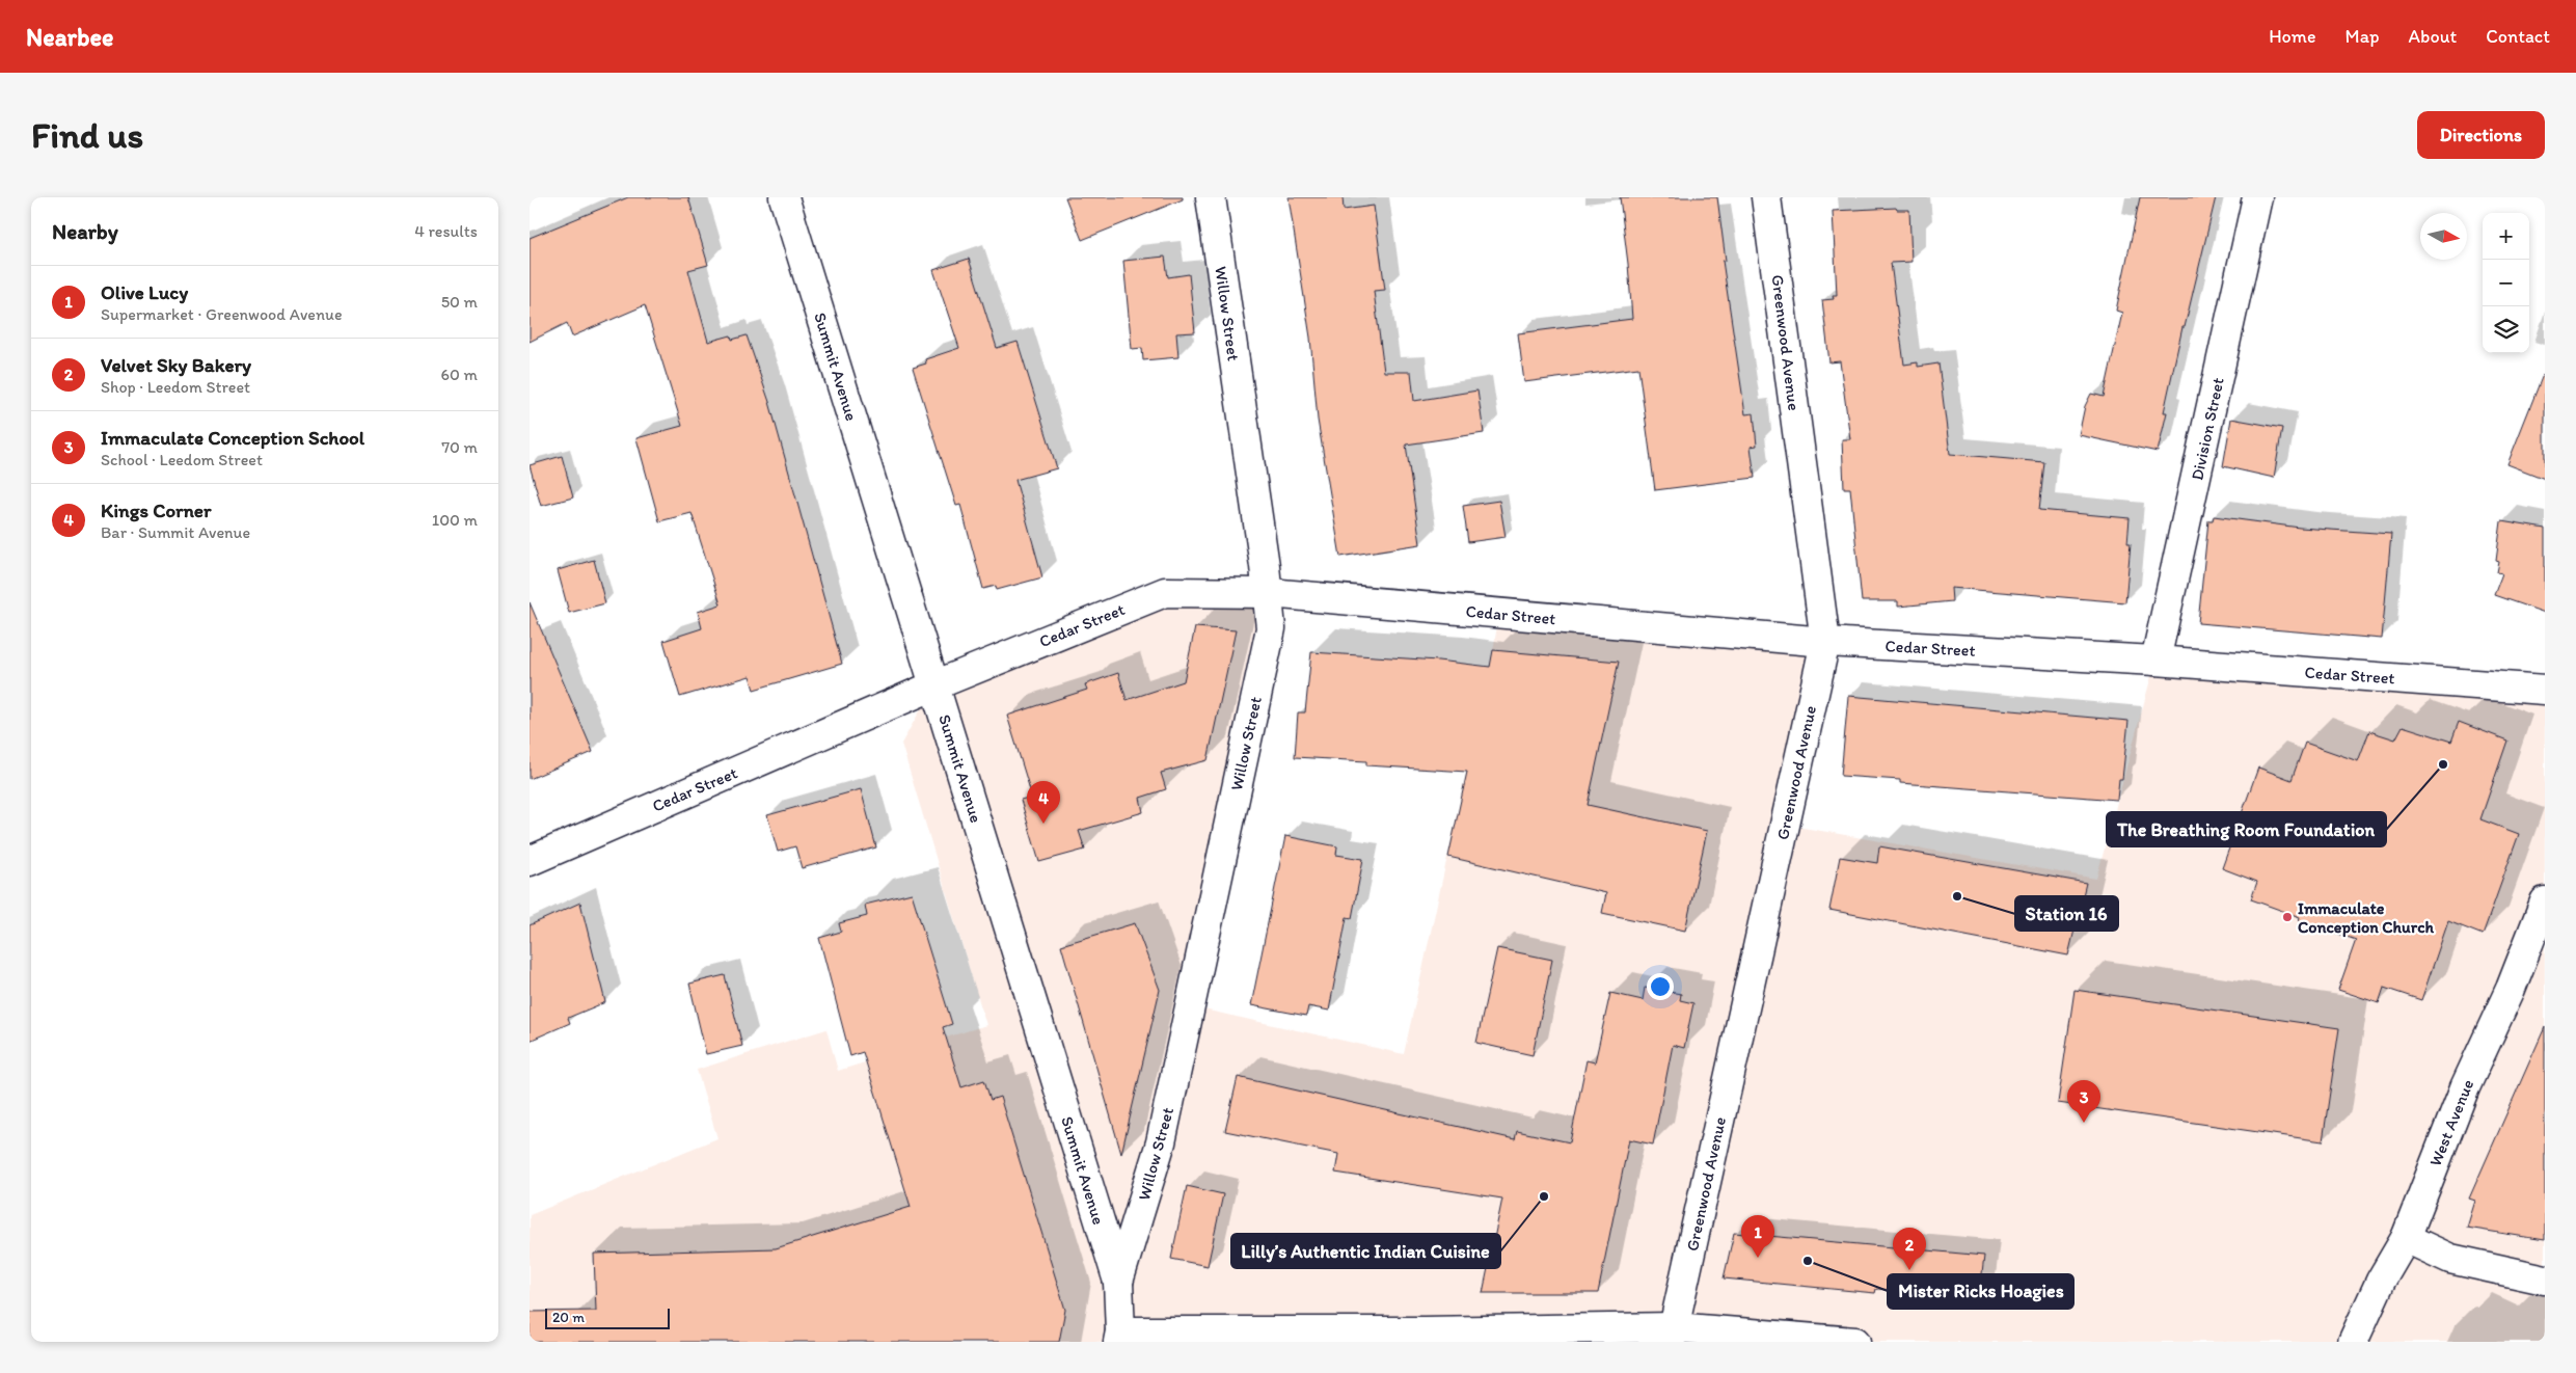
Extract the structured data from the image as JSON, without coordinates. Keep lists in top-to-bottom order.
{
  "streets": {
    "street": [
      "Willow Street",
      "Greenwood Avenue",
      "Summit Avenue",
      "Division Street",
      "Cedar Street",
      "West Avenue"
    ]
  },
  "crossings": [
    ["Willow Street", "Summit Avenue"],
    ["Willow Street", "Cedar Street"],
    ["Greenwood Avenue", "Cedar Street"],
    ["Summit Avenue", "Cedar Street"],
    ["Division Street", "Cedar Street"]
  ],
  "places": [
    "The Breathing Room Foundation",
    "Station 16",
    "Immaculate Conception Church",
    "Lilly’s Authentic Indian Cuisine",
    "Mister Ricks Hoagies"
  ],
  "scale_bar": "20 m",
  "north": "right",
  "page": {
    "header": "Nearbee",
    "nav": [
      "Home",
      "Map",
      "About",
      "Contact"
    ],
    "buttons": "Directions",
    "title": "Find us",
    "heading": ["Nearby", "4 results"],
    "map_buttons": ["+", "−"],
    "list": [
      {
        "mark": "1",
        "name": "Olive Lucy",
        "note": "Supermarket · Greenwood Avenue",
        "value": "50 m"
      },
      {
        "mark": "2",
        "name": "Velvet Sky Bakery",
        "note": "Shop · Leedom Street",
        "value": "60 m"
      },
      {
        "mark": "3",
        "name": "Immaculate Conception School",
        "note": "School · Leedom Street",
        "value": "70 m"
      },
      {
        "mark": "4",
        "name": "Kings Corner",
        "note": "Bar · Summit Avenue",
        "value": "100 m"
      }
    ],
    "pins": [
      "4",
      "3",
      "1",
      "2"
    ],
    "scale": "20 m"
  }
}
